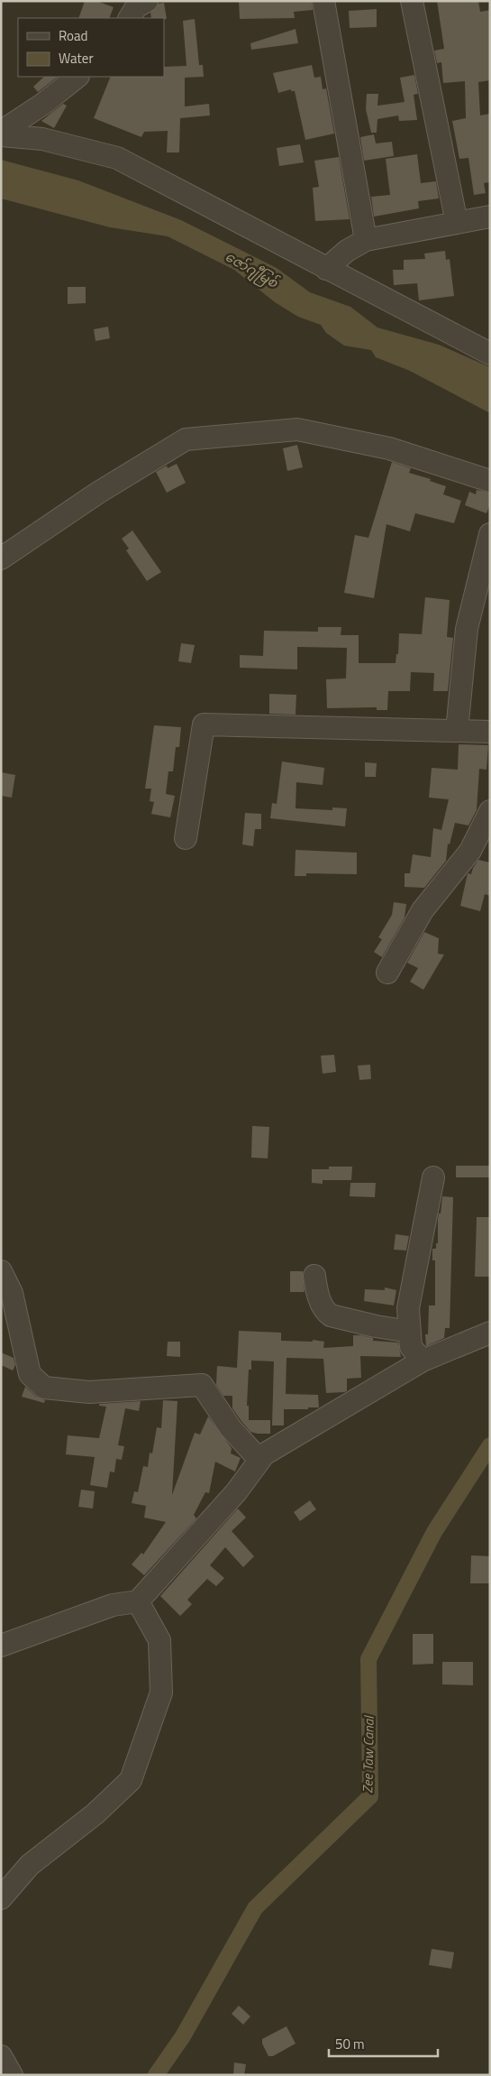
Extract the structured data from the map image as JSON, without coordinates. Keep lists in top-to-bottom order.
{
  "water": ["ဇော်ဂျီမြစ်", "Zee Taw Canal"],
  "legend": ["Road", "Water"],
  "scale_bar": "50 m"
}
